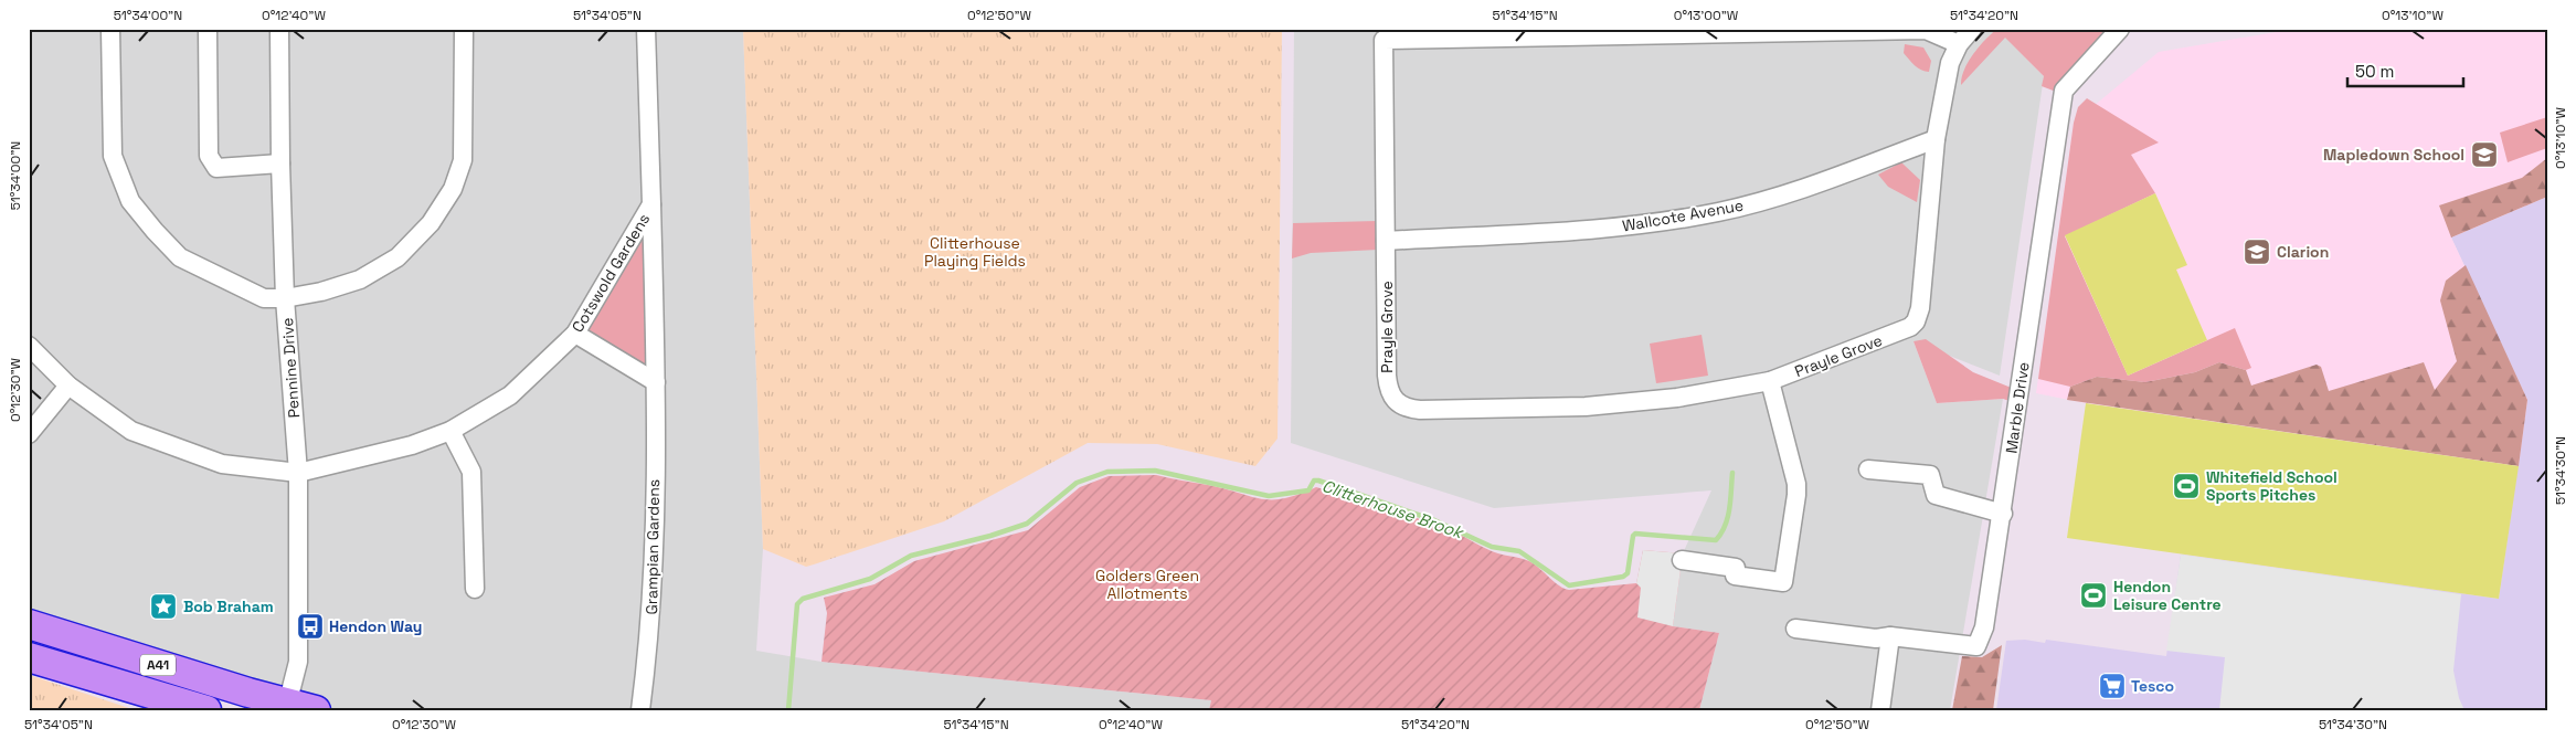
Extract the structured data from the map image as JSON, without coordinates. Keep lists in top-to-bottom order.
{
  "streets": {
    "highway": ["A41"],
    "street": [
      "Wallcote Avenue",
      "Cotswold Gardens",
      "Prayle Grove",
      "Pennine Drive",
      "Marble Drive",
      "Grampian Gardens"
    ]
  },
  "crossings": [
    ["Wallcote Avenue", "Prayle Grove"],
    ["Cotswold Gardens", "Pennine Drive"],
    ["Cotswold Gardens", "Grampian Gardens"],
    ["Pennine Drive", "A41"]
  ],
  "water": ["Clitterhouse Brook"],
  "parks": ["Clitterhouse Playing Fields", "Golders Green Allotments"],
  "places": {
    "school or university": ["Mapledown School", "Clarion"],
    "sports": ["Whitefield School Sports Pitches", "Hendon Leisure Centre"],
    "place": ["Bob Braham"],
    "bus stop": ["Hendon Way"],
    "supermarket": ["Tesco"]
  },
  "scale_bar": "50 m",
  "coordinates": [
    "51°34'00\"N",
    "0°12'40\"W",
    "51°34'05\"N",
    "0°12'50\"W",
    "51°34'15\"N",
    "0°13'00\"W",
    "51°34'20\"N",
    "0°13'10\"W",
    "0°12'30\"W",
    "51°34'30\"N"
  ]
}
